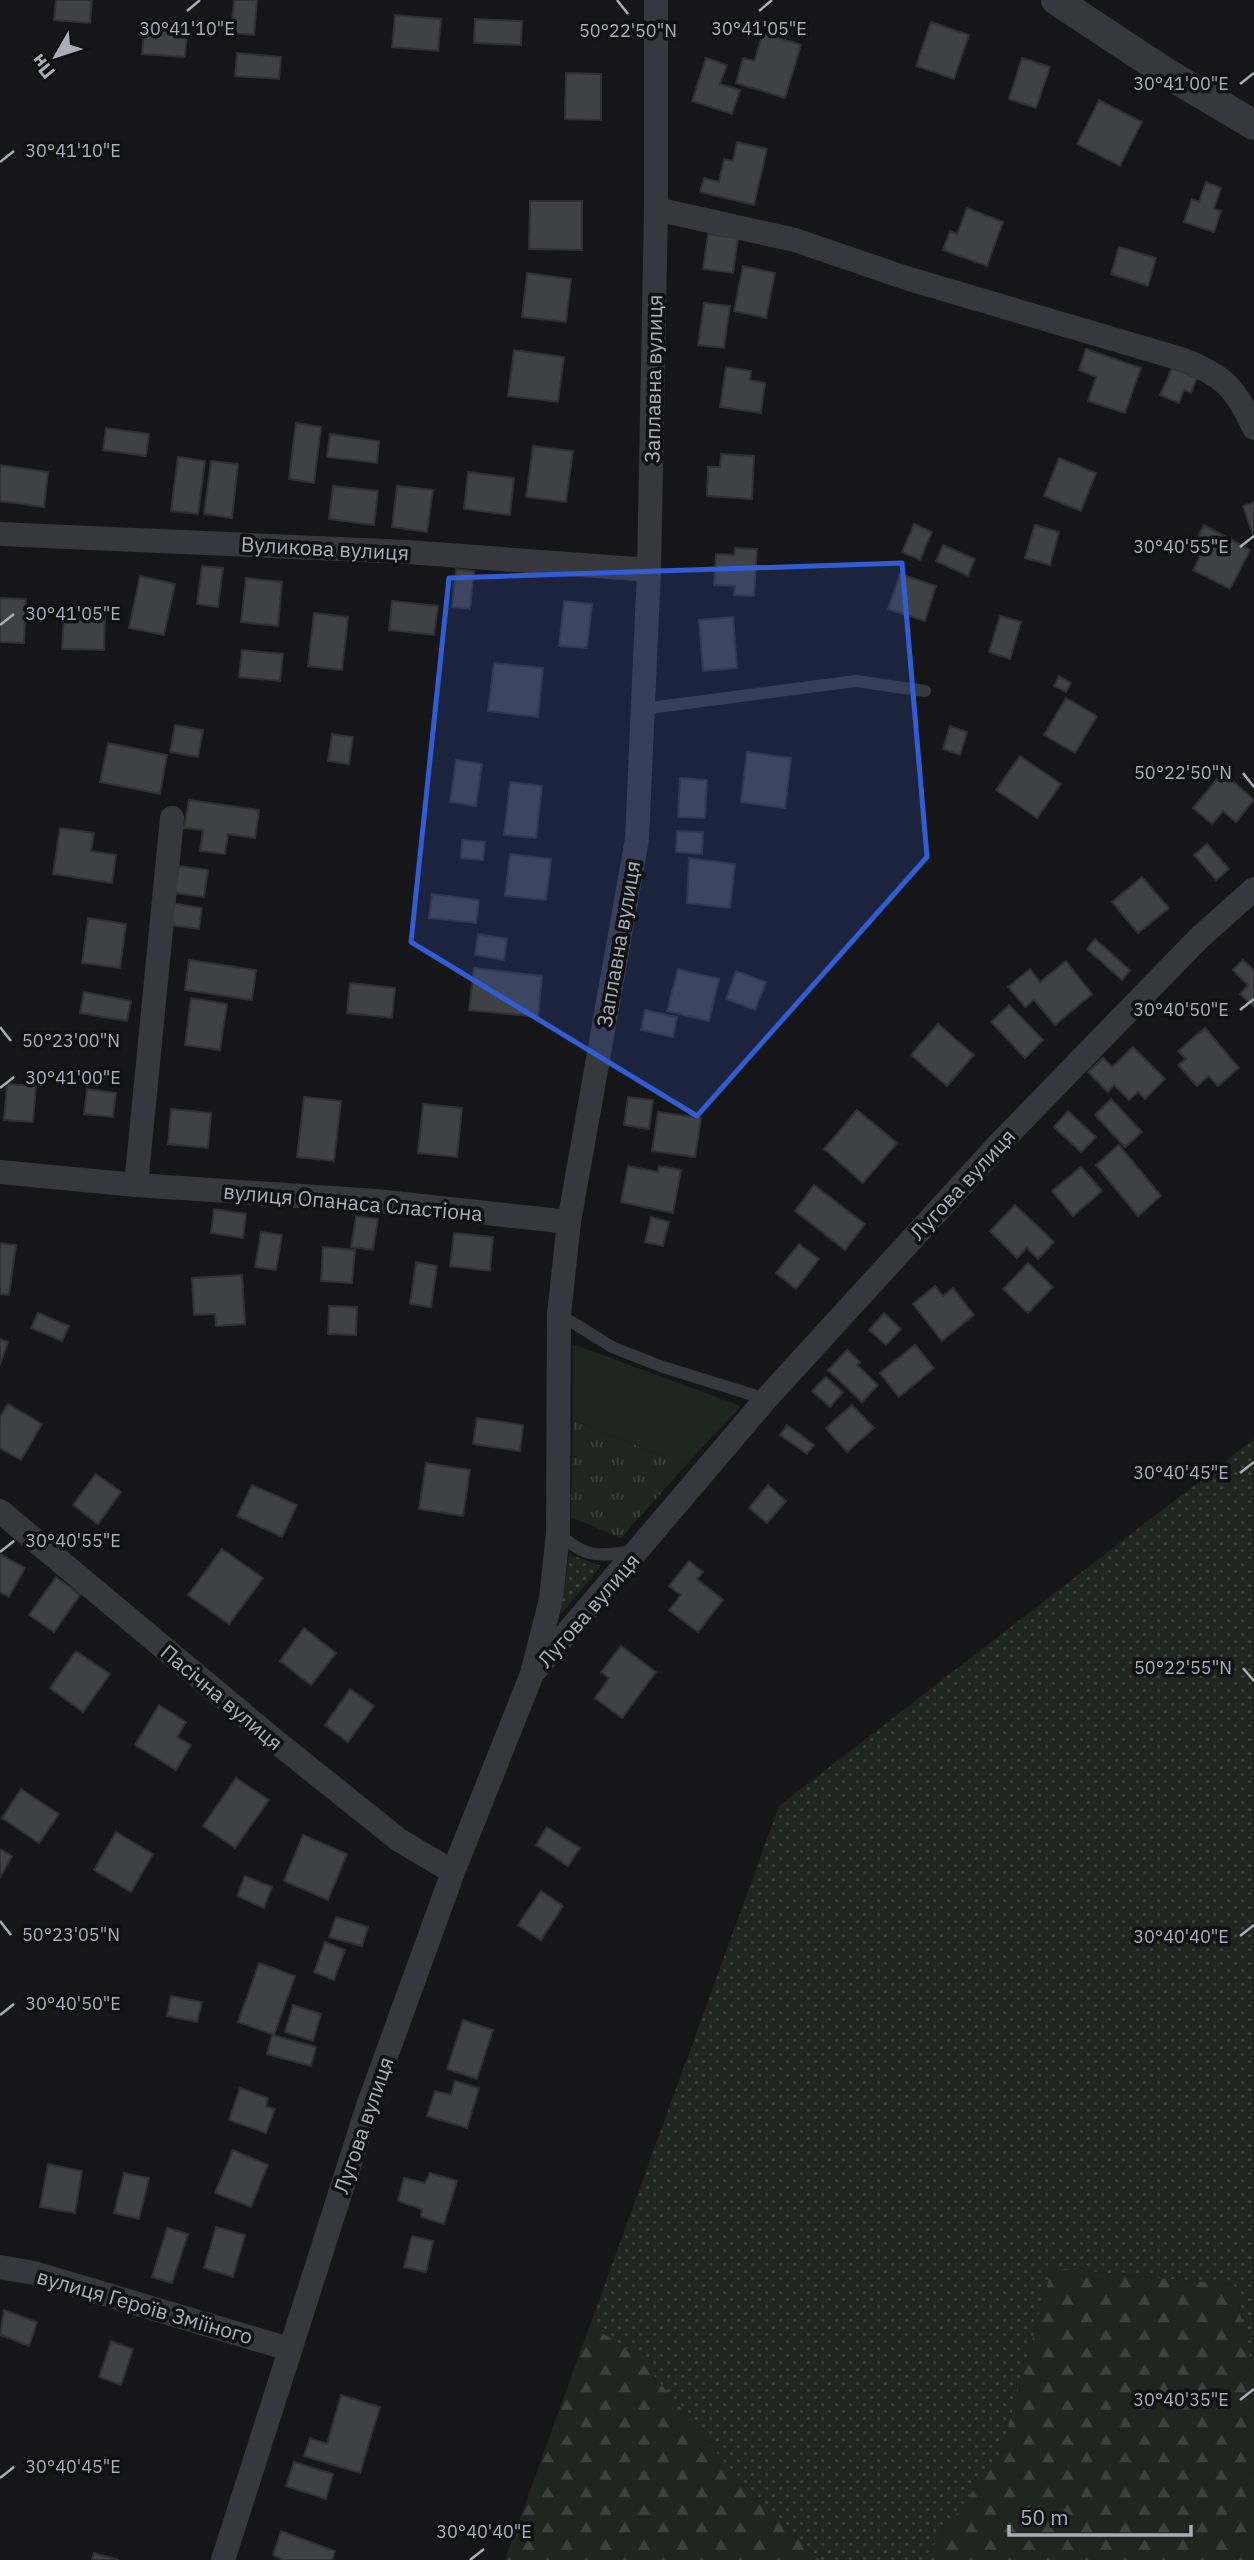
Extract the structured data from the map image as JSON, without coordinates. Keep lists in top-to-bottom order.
{
  "streets": {
    "street": [
      "Заплавна вулиця",
      "Вуликова вулиця",
      "Лугова вулиця",
      "вулиця Опанаса Сластіона",
      "Пасічна вулиця",
      "вулиця Героїв Зміїного"
    ]
  },
  "crossings": [
    ["Заплавна вулиця", "Вуликова вулиця"],
    ["Заплавна вулиця", "Лугова вулиця"],
    ["Заплавна вулиця", "вулиця Опанаса Сластіона"],
    ["Лугова вулиця", "Пасічна вулиця"],
    ["Лугова вулиця", "вулиця Героїв Зміїного"]
  ],
  "scale_bar": "50 m",
  "north": "bottom left",
  "coordinates": [
    "30°41'10\"E",
    "30°41'05\"E",
    "50°22'50\"N",
    "30°41'00\"E",
    "30°40'55\"E",
    "30°40'50\"E",
    "50°23'00\"N",
    "30°40'45\"E",
    "50°22'55\"N",
    "50°23'05\"N",
    "30°40'40\"E",
    "30°40'35\"E"
  ]
}
